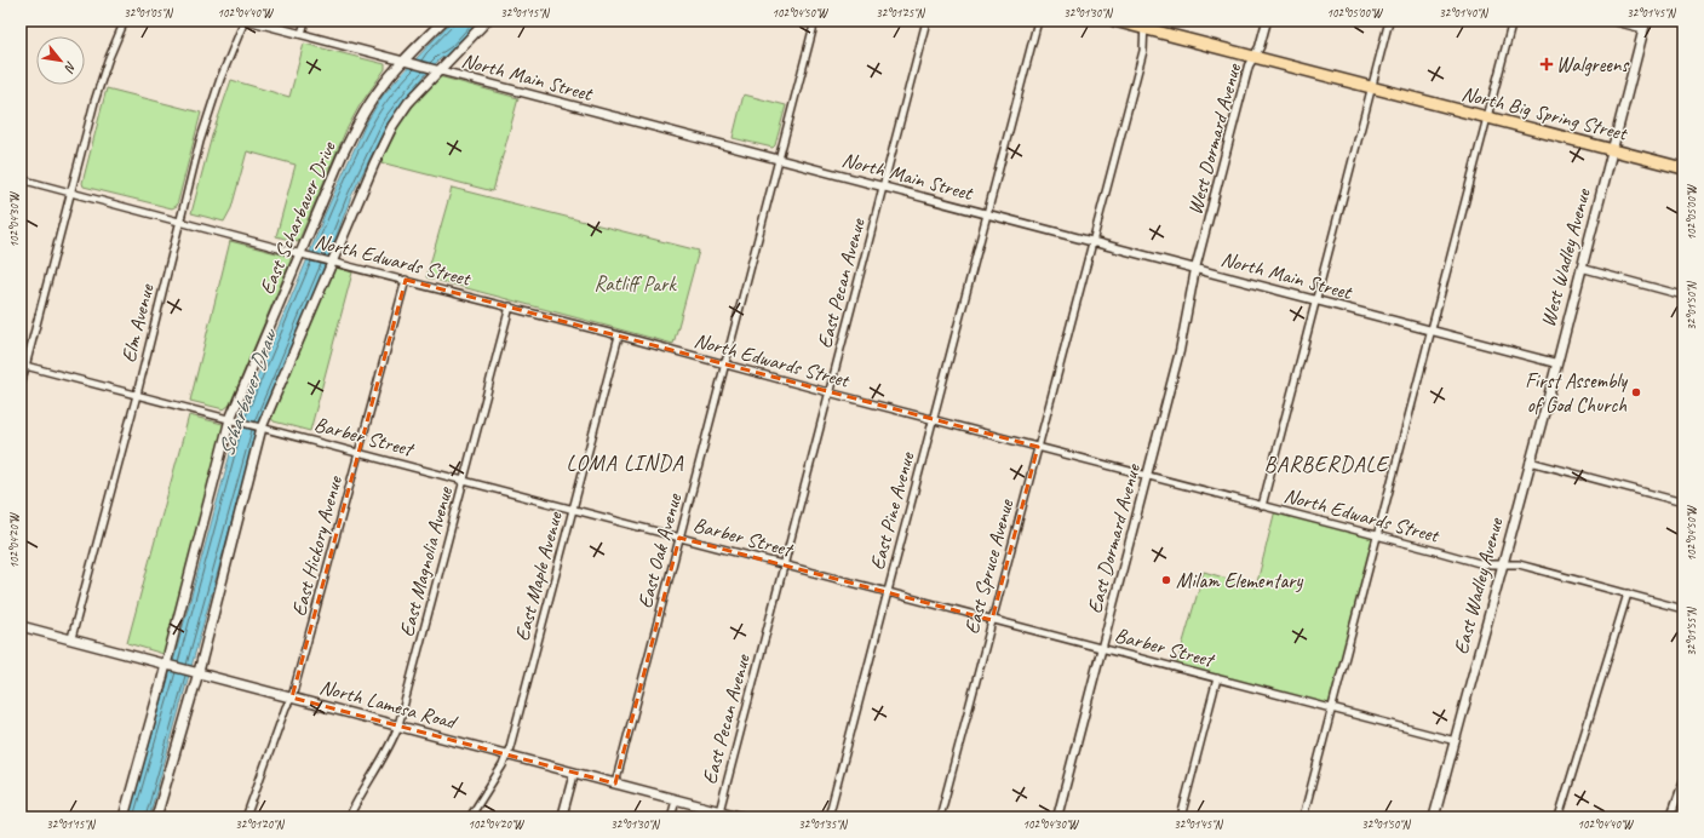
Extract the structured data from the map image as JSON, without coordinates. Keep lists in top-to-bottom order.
{
  "streets": {
    "highway": ["North Big Spring Street"],
    "main road": [
      "East Scharbauer Drive",
      "West Wadley Avenue",
      "East Wadley Avenue",
      "North Lamesa Road"
    ],
    "street": [
      "North Main Street",
      "West Dormard Avenue",
      "North Edwards Street",
      "East Pecan Avenue",
      "Elm Avenue",
      "Barber Street",
      "East Pine Avenue",
      "East Dormard Avenue",
      "East Hickory Avenue",
      "East Oak Avenue",
      "East Magnolia Avenue",
      "East Spruce Avenue",
      "East Maple Avenue"
    ]
  },
  "crossings": [
    ["North Main Street", "West Dormard Avenue"],
    ["North Main Street", "East Scharbauer Drive"],
    ["North Main Street", "West Wadley Avenue"],
    ["North Main Street", "East Pecan Avenue"],
    ["North Main Street", "East Pine Avenue"],
    ["North Main Street", "East Dormard Avenue"],
    ["North Main Street", "East Oak Avenue"],
    ["North Main Street", "East Spruce Avenue"],
    ["North Main Street", "East Wadley Avenue"],
    ["North Big Spring Street", "West Dormard Avenue"],
    ["North Big Spring Street", "West Wadley Avenue"],
    ["North Big Spring Street", "East Spruce Avenue"],
    ["West Dormard Avenue", "East Dormard Avenue"],
    ["East Scharbauer Drive", "North Edwards Street"],
    ["East Scharbauer Drive", "Barber Street"],
    ["East Scharbauer Drive", "North Lamesa Road"],
    ["West Wadley Avenue", "East Wadley Avenue"],
    ["North Edwards Street", "East Pecan Avenue"],
    ["North Edwards Street", "Elm Avenue"],
    ["North Edwards Street", "East Pine Avenue"],
    ["North Edwards Street", "East Dormard Avenue"],
    ["North Edwards Street", "East Hickory Avenue"],
    ["North Edwards Street", "East Oak Avenue"],
    ["North Edwards Street", "East Magnolia Avenue"],
    ["North Edwards Street", "East Spruce Avenue"],
    ["North Edwards Street", "East Maple Avenue"],
    ["North Edwards Street", "East Wadley Avenue"],
    ["East Pecan Avenue", "Barber Street"],
    ["East Pecan Avenue", "North Lamesa Road"],
    ["Elm Avenue", "Barber Street"],
    ["Elm Avenue", "North Lamesa Road"],
    ["Barber Street", "East Pine Avenue"],
    ["Barber Street", "East Dormard Avenue"],
    ["Barber Street", "East Hickory Avenue"],
    ["Barber Street", "East Oak Avenue"],
    ["Barber Street", "East Magnolia Avenue"],
    ["Barber Street", "East Spruce Avenue"],
    ["Barber Street", "East Maple Avenue"],
    ["Barber Street", "East Wadley Avenue"],
    ["East Hickory Avenue", "North Lamesa Road"],
    ["East Oak Avenue", "North Lamesa Road"],
    ["East Magnolia Avenue", "North Lamesa Road"],
    ["East Maple Avenue", "North Lamesa Road"]
  ],
  "districts": ["LOMA LINDA", "BARBERDALE"],
  "water": ["Scharbauer Draw"],
  "parks": ["Ratliff Park"],
  "places": {
    "health": ["Walgreens"],
    "other": ["First Assembly of God Church", "Milam Elementary"]
  },
  "north": "bottom right",
  "coordinates": [
    "32°01'05\"N",
    "102°04'40\"W",
    "32°01'15\"N",
    "102°04'50\"W",
    "32°01'25\"N",
    "32°01'30\"N",
    "102°05'00\"W",
    "32°01'40\"N",
    "32°01'45\"N",
    "102°04'30\"W",
    "32°01'50\"N",
    "102°04'20\"W",
    "32°01'55\"N",
    "32°01'20\"N",
    "32°01'35\"N"
  ]
}
